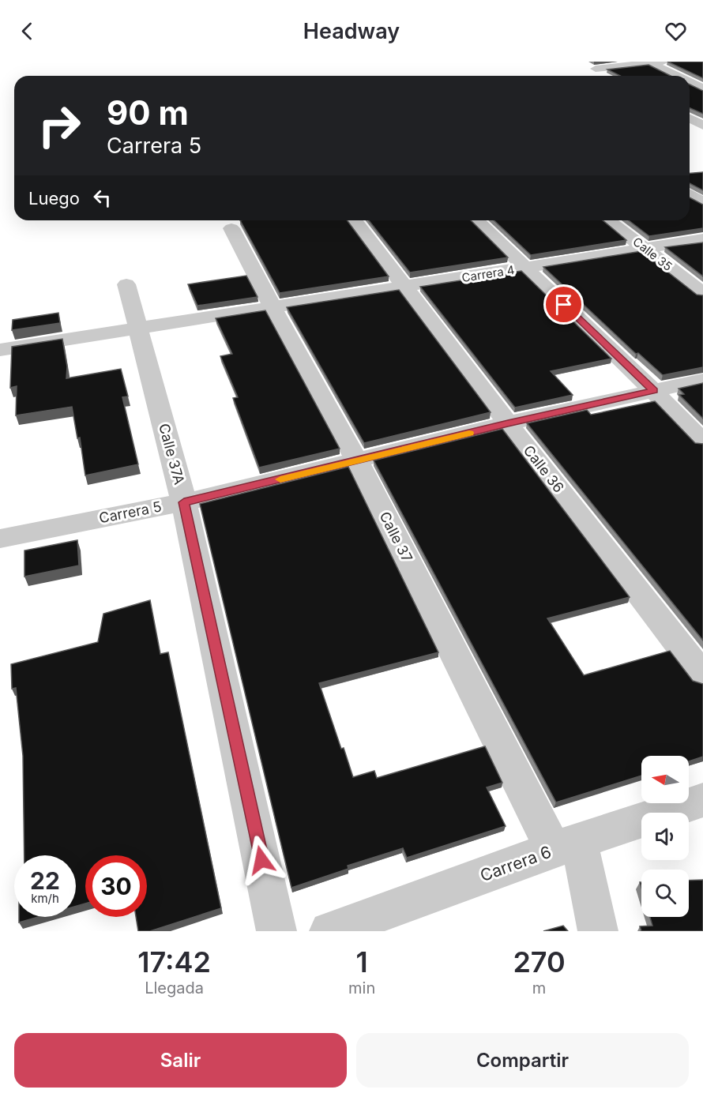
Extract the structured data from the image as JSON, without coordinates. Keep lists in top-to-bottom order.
{
  "streets": {
    "street": [
      "Calle 35",
      "Carrera 4",
      "Calle 37A",
      "Calle 36",
      "Carrera 5",
      "Calle 37",
      "Carrera 6"
    ]
  },
  "crossings": [
    ["Calle 35", "Carrera 4"],
    ["Carrera 4", "Calle 37A"],
    ["Carrera 4", "Calle 36"],
    ["Carrera 4", "Calle 37"],
    ["Calle 37A", "Carrera 5"],
    ["Calle 36", "Carrera 5"],
    ["Carrera 5", "Calle 37"],
    ["Calle 37", "Carrera 6"]
  ],
  "north": "left",
  "page": {
    "header": "Headway",
    "turn": ["90 m", "Carrera 5"],
    "then": "Luego",
    "speed": "22 km/h",
    "limit": "30",
    "eta": [
      "17:42",
      "Llegada",
      "1",
      "min",
      "270",
      "m"
    ],
    "buttons": ["Salir", "Compartir"]
  }
}
